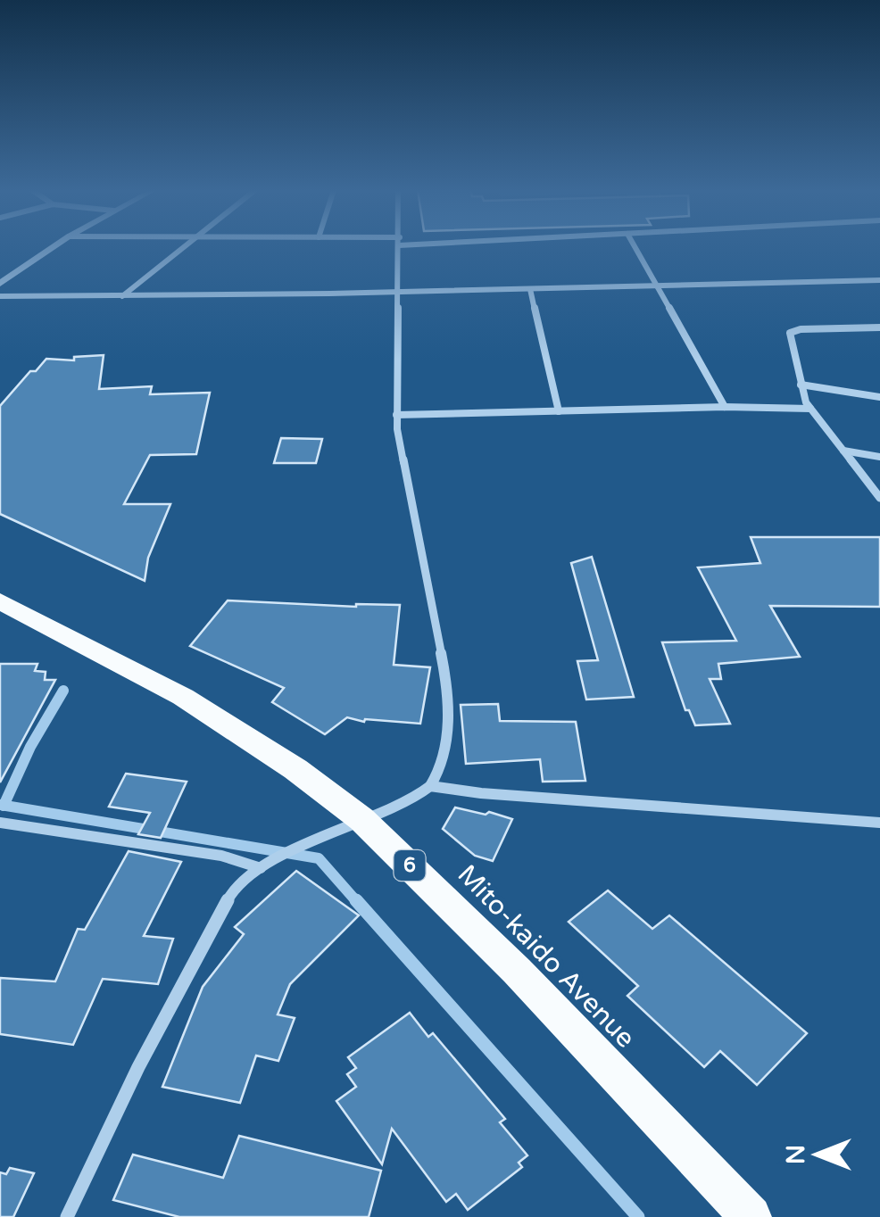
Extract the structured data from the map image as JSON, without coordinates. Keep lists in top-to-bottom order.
{
  "streets": {
    "highway": ["6", "Mito-kaido Avenue"]
  },
  "north": "left"
}
